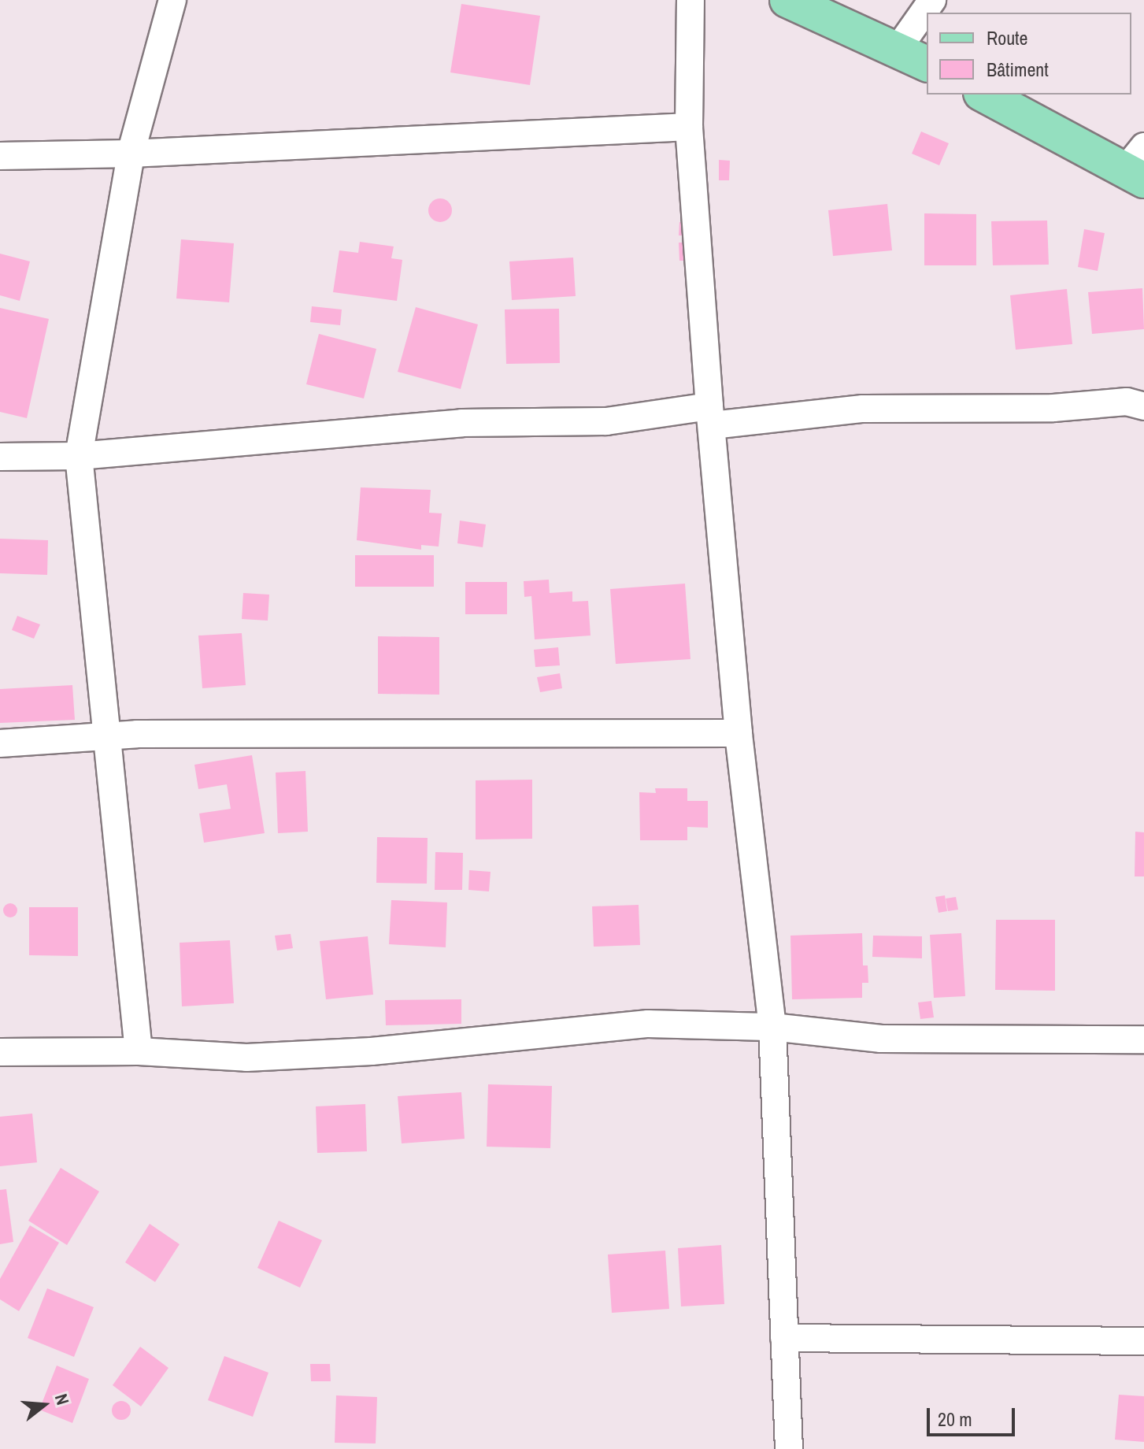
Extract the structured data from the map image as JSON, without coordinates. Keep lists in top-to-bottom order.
{
  "legend": ["Route", "Bâtiment"],
  "scale_bar": "20 m",
  "north": "right"
}
